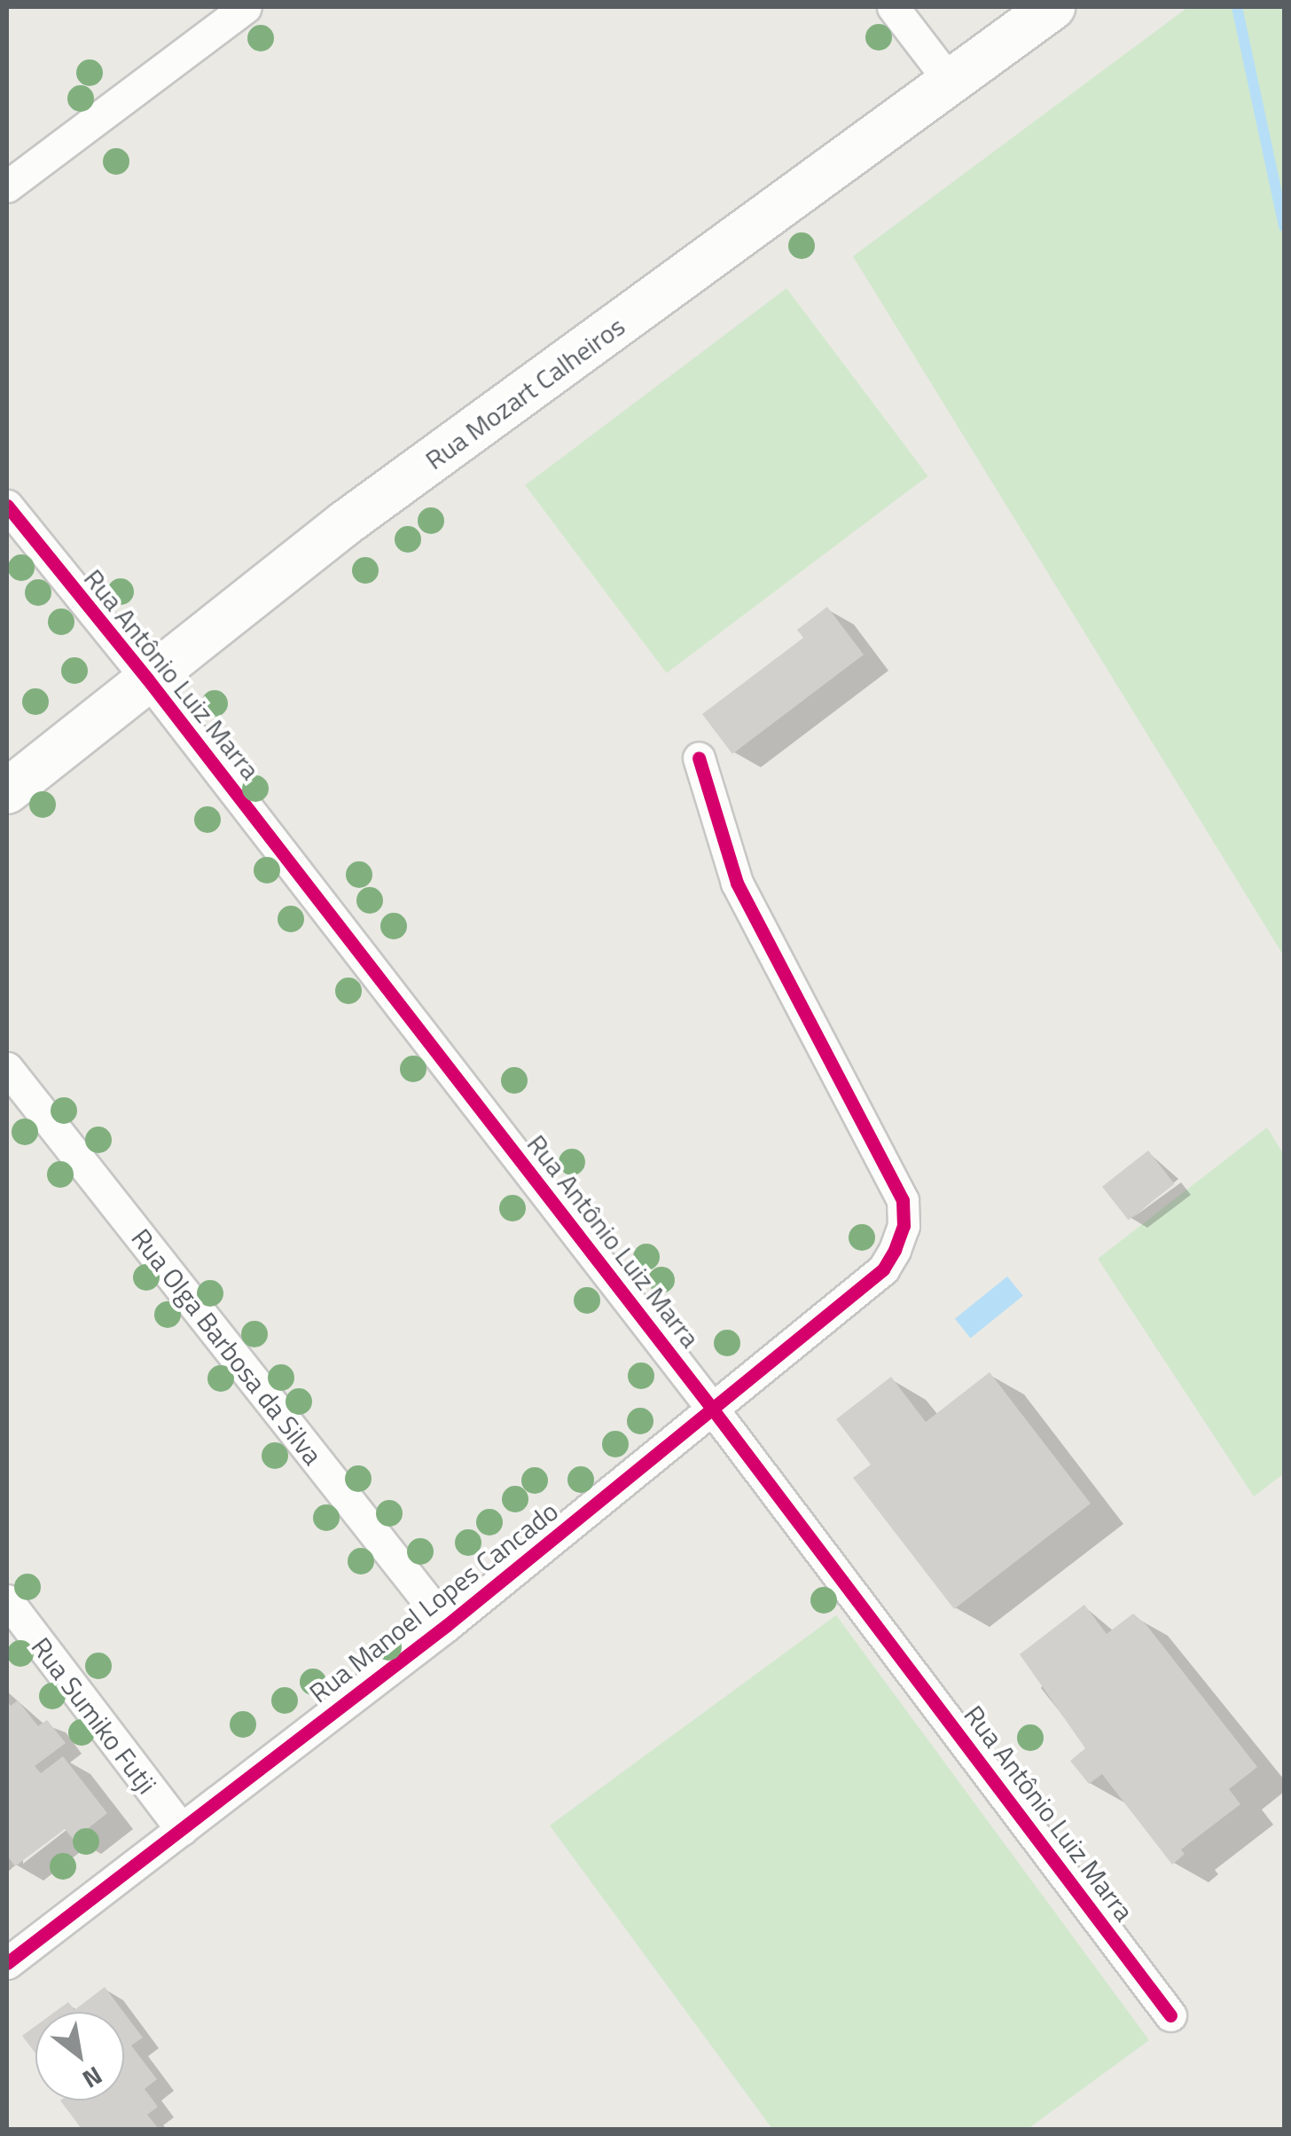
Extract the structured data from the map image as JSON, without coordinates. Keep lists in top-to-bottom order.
{
  "streets": {
    "street": [
      "Rua Mozart Calheiros",
      "Rua Antônio Luiz Marra",
      "Rua Olga Barbosa da Silva",
      "Rua Manoel Lopes Cancado",
      "Rua Sumiko Futji"
    ]
  },
  "crossings": [
    ["Rua Mozart Calheiros", "Rua Antônio Luiz Marra"],
    ["Rua Antônio Luiz Marra", "Rua Manoel Lopes Cancado"],
    ["Rua Olga Barbosa da Silva", "Rua Manoel Lopes Cancado"],
    ["Rua Manoel Lopes Cancado", "Rua Sumiko Futji"]
  ],
  "north": "bottom right"
}
